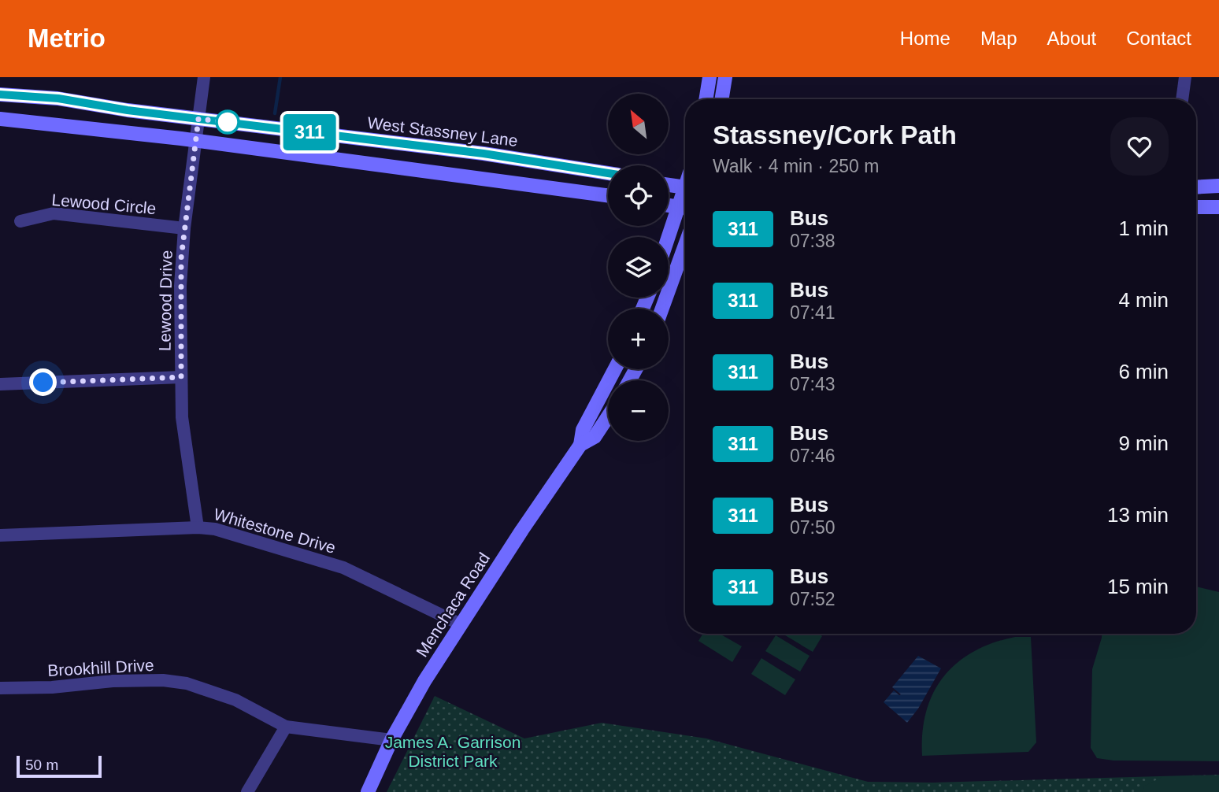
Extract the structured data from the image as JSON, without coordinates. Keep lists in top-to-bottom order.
{
  "streets": {
    "main road": ["West Stassney Lane", "Menchaca Road"],
    "street": [
      "Lewood Circle",
      "Lewood Drive",
      "Whitestone Drive",
      "Brookhill Drive"
    ]
  },
  "crossings": [
    ["West Stassney Lane", "Lewood Drive"],
    ["Lewood Circle", "Lewood Drive"],
    ["Lewood Drive", "Whitestone Drive"],
    ["Whitestone Drive", "Menchaca Road"],
    ["Menchaca Road", "Brookhill Drive"]
  ],
  "parks": ["James A. Garrison District Park"],
  "lines": ["bus line 311"],
  "scale_bar": "50 m",
  "north": "top left",
  "page": {
    "header": "Metrio",
    "nav": [
      "Home",
      "Map",
      "About",
      "Contact"
    ],
    "on_map": "311",
    "map_buttons": ["+", "−"],
    "heading": ["Stassney/Cork Path", "Walk · 4 min · 250 m"],
    "list": [
      {
        "mark": "311",
        "name": "Bus",
        "note": "07:38",
        "value": "1 min"
      },
      {
        "mark": "311",
        "name": "Bus",
        "note": "07:41",
        "value": "4 min"
      },
      {
        "mark": "311",
        "name": "Bus",
        "note": "07:43",
        "value": "6 min"
      },
      {
        "mark": "311",
        "name": "Bus",
        "note": "07:46",
        "value": "9 min"
      },
      {
        "mark": "311",
        "name": "Bus",
        "note": "07:50",
        "value": "13 min"
      },
      {
        "mark": "311",
        "name": "Bus",
        "note": "07:52",
        "value": "15 min"
      }
    ],
    "scale": "50 m"
  }
}
